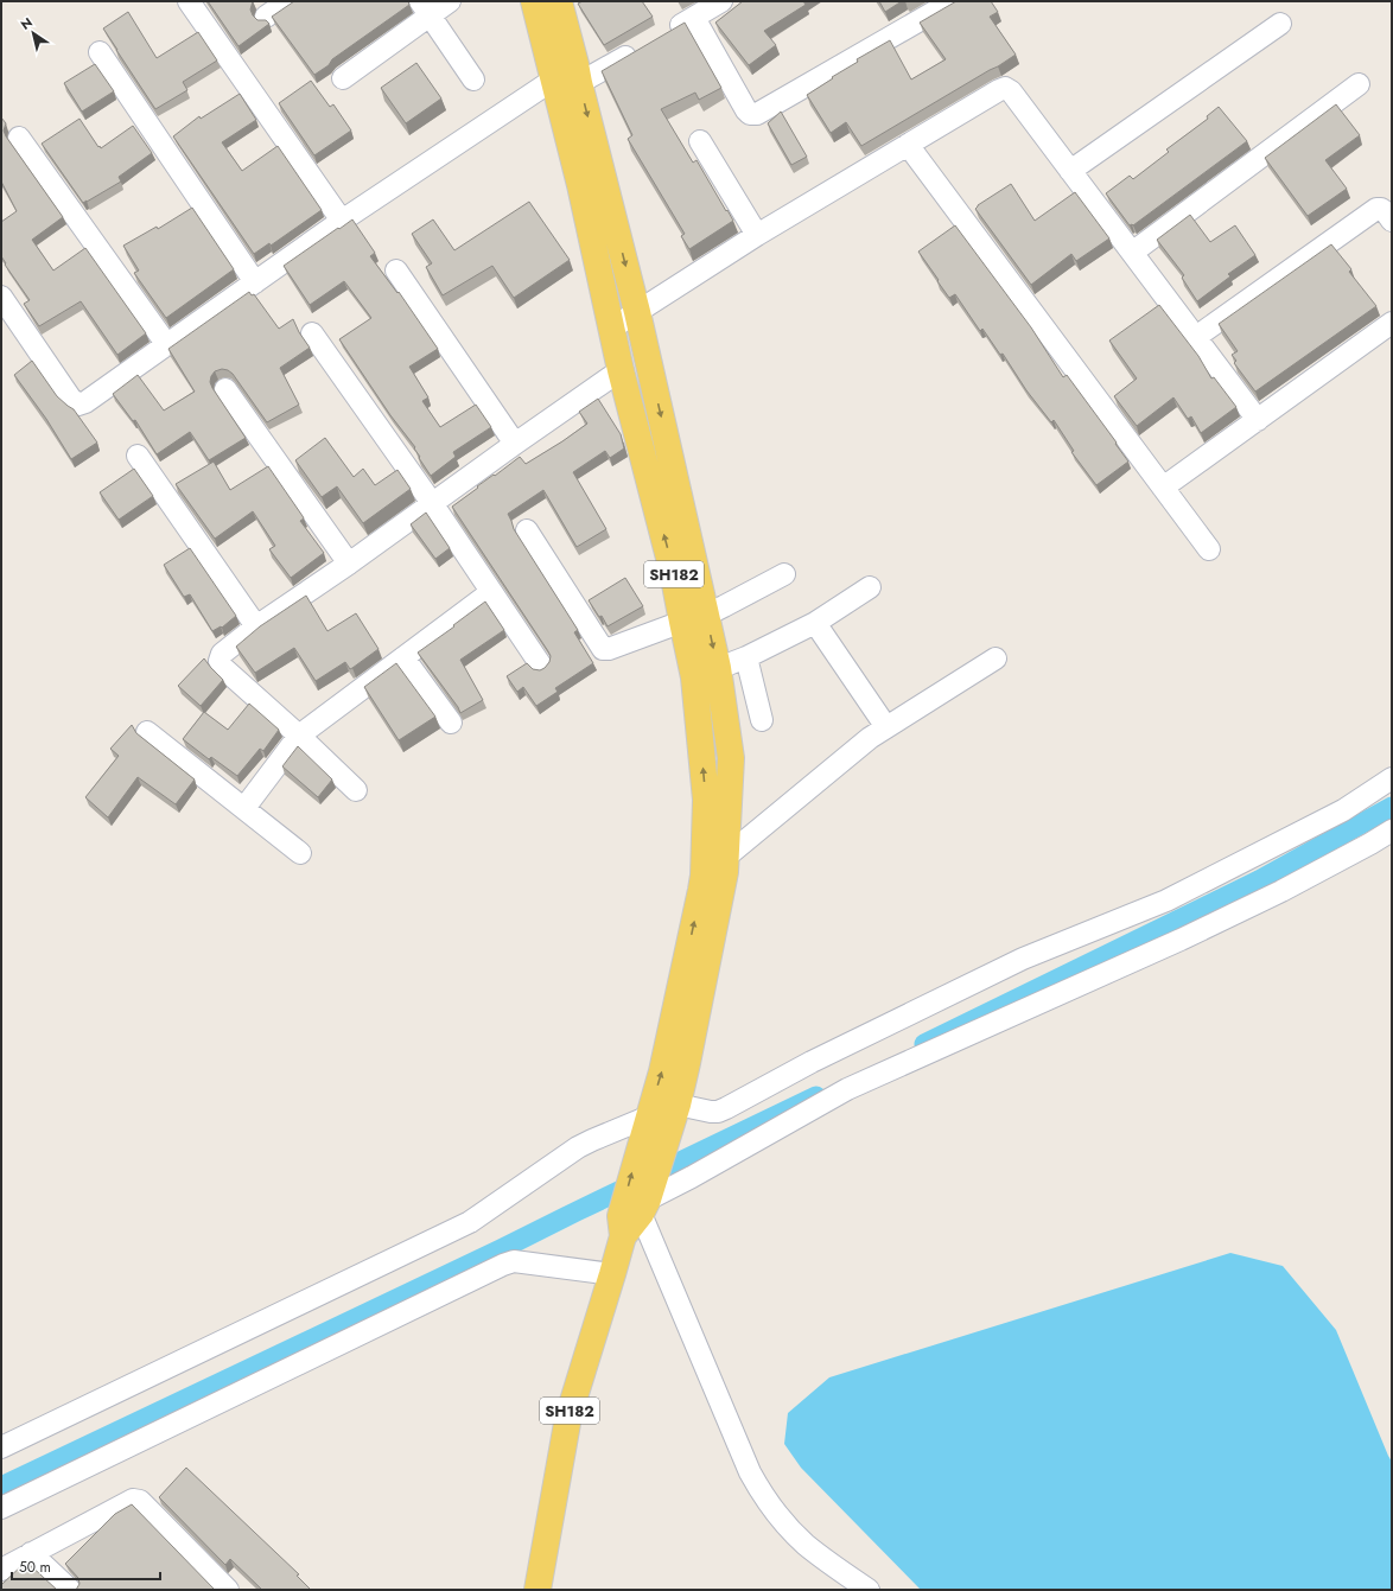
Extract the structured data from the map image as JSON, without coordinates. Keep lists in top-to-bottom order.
{
  "streets": {
    "main road": ["SH182"]
  },
  "scale_bar": "50 m",
  "north": "top left"
}
